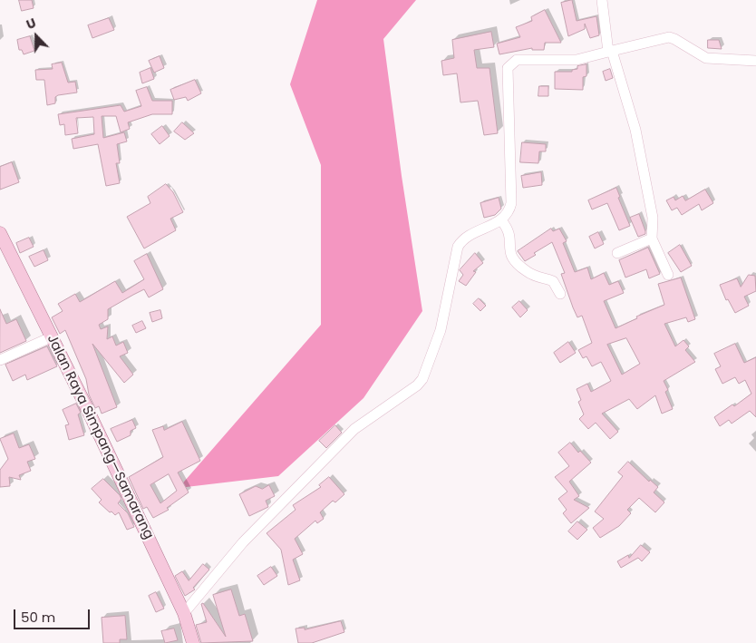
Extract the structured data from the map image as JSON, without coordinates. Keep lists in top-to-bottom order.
{
  "streets": {
    "main road": ["Jalan Raya Simpang—Samarang"]
  },
  "scale_bar": "50 m",
  "north": "top"
}
